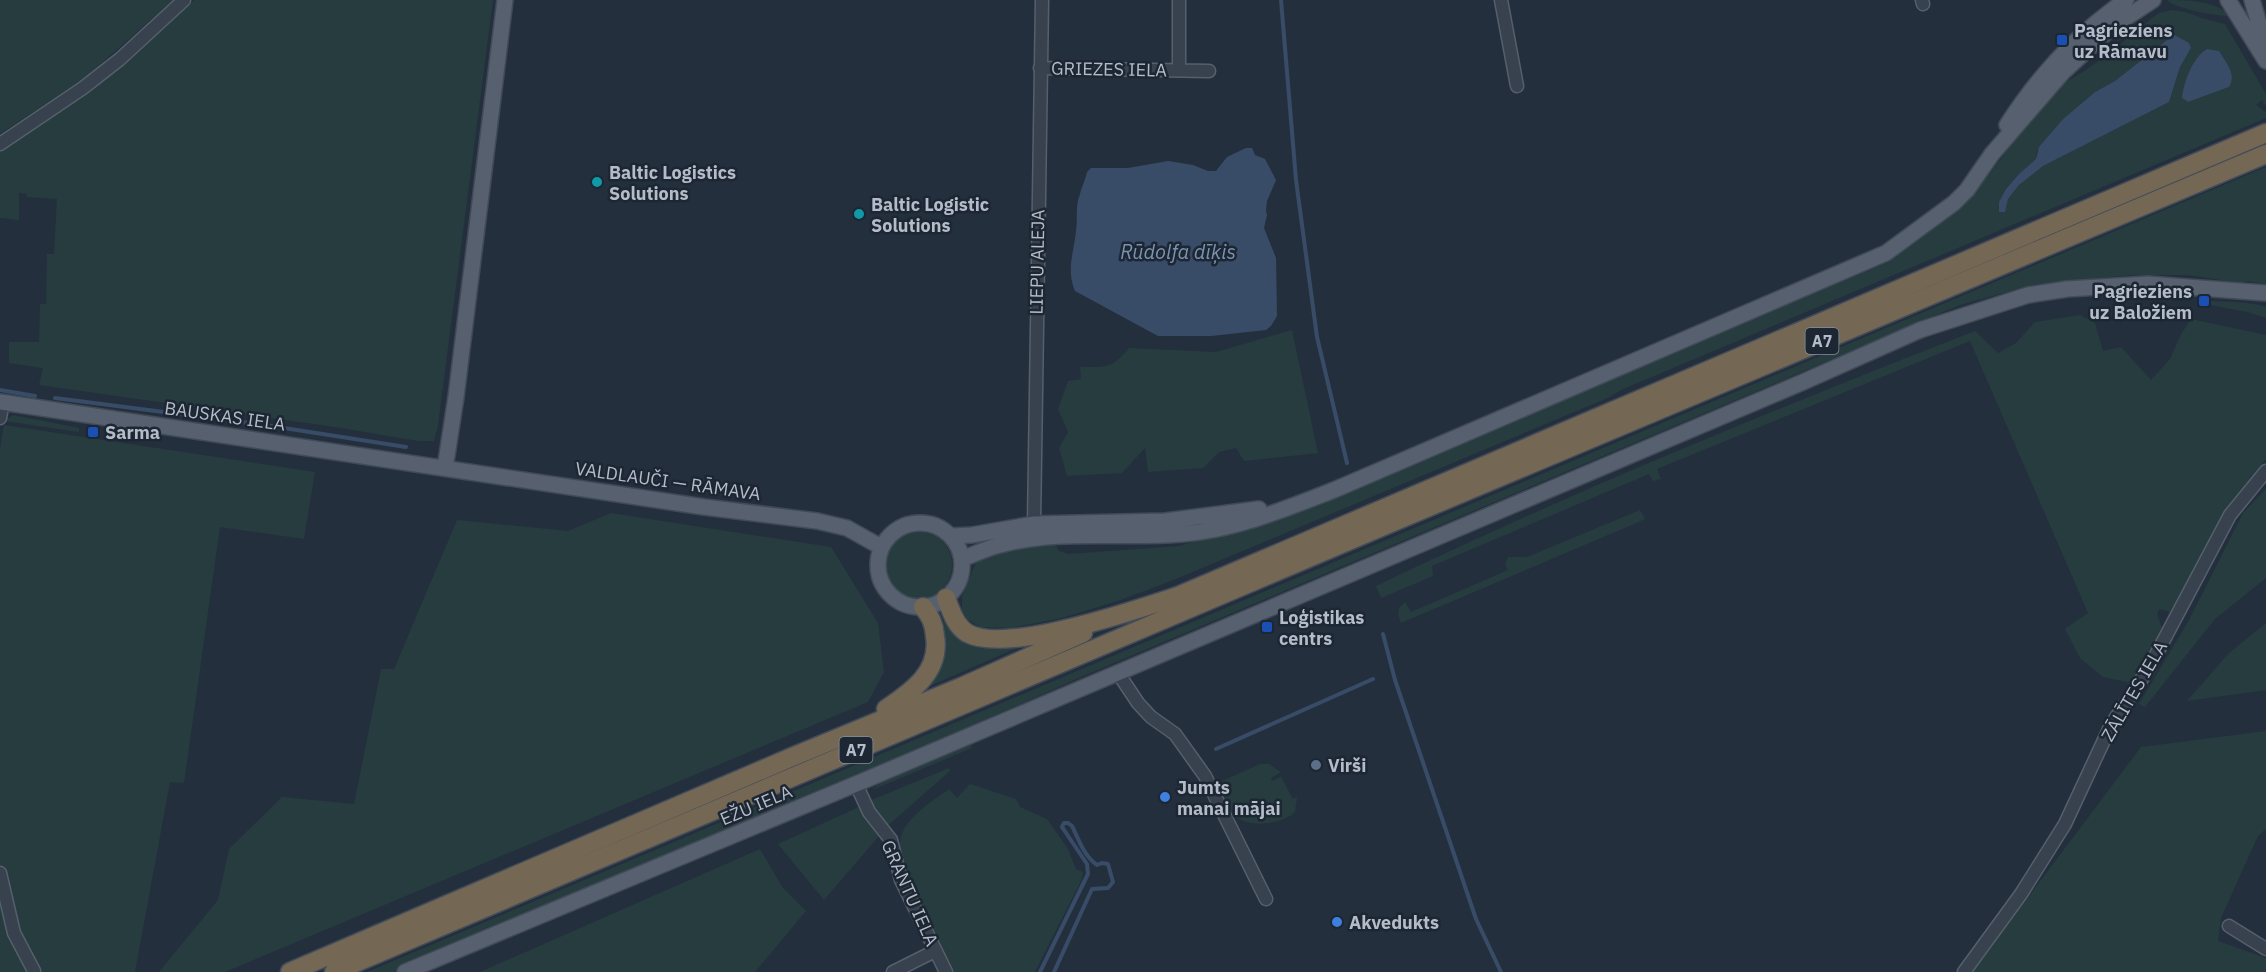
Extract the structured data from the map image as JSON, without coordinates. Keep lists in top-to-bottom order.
{
  "streets": {
    "highway": ["A7"],
    "main road": ["BAUSKAS IELA", "VALDLAUČI — RĀMAVA", "EŽU IELA"],
    "street": [
      "GRIEZES IELA",
      "LIEPU ALEJA",
      "ZĀLĪTES IELA",
      "GRANTU IELA"
    ]
  },
  "crossings": [
    ["GRIEZES IELA", "LIEPU ALEJA"],
    ["BAUSKAS IELA", "VALDLAUČI — RĀMAVA"],
    ["EŽU IELA", "GRANTU IELA"]
  ],
  "water": ["Rūdolfa dīķis"],
  "places": {
    "transit": [
      "Pagrieziens uz Rāmavu",
      "Pagrieziens uz Baložiem",
      "Sarma",
      "Loģistikas centrs"
    ],
    "other": [
      "Baltic Logistics Solutions",
      "Baltic Logistic Solutions",
      "Virši",
      "Jumts manai mājai",
      "Akvedukts"
    ]
  }
}
